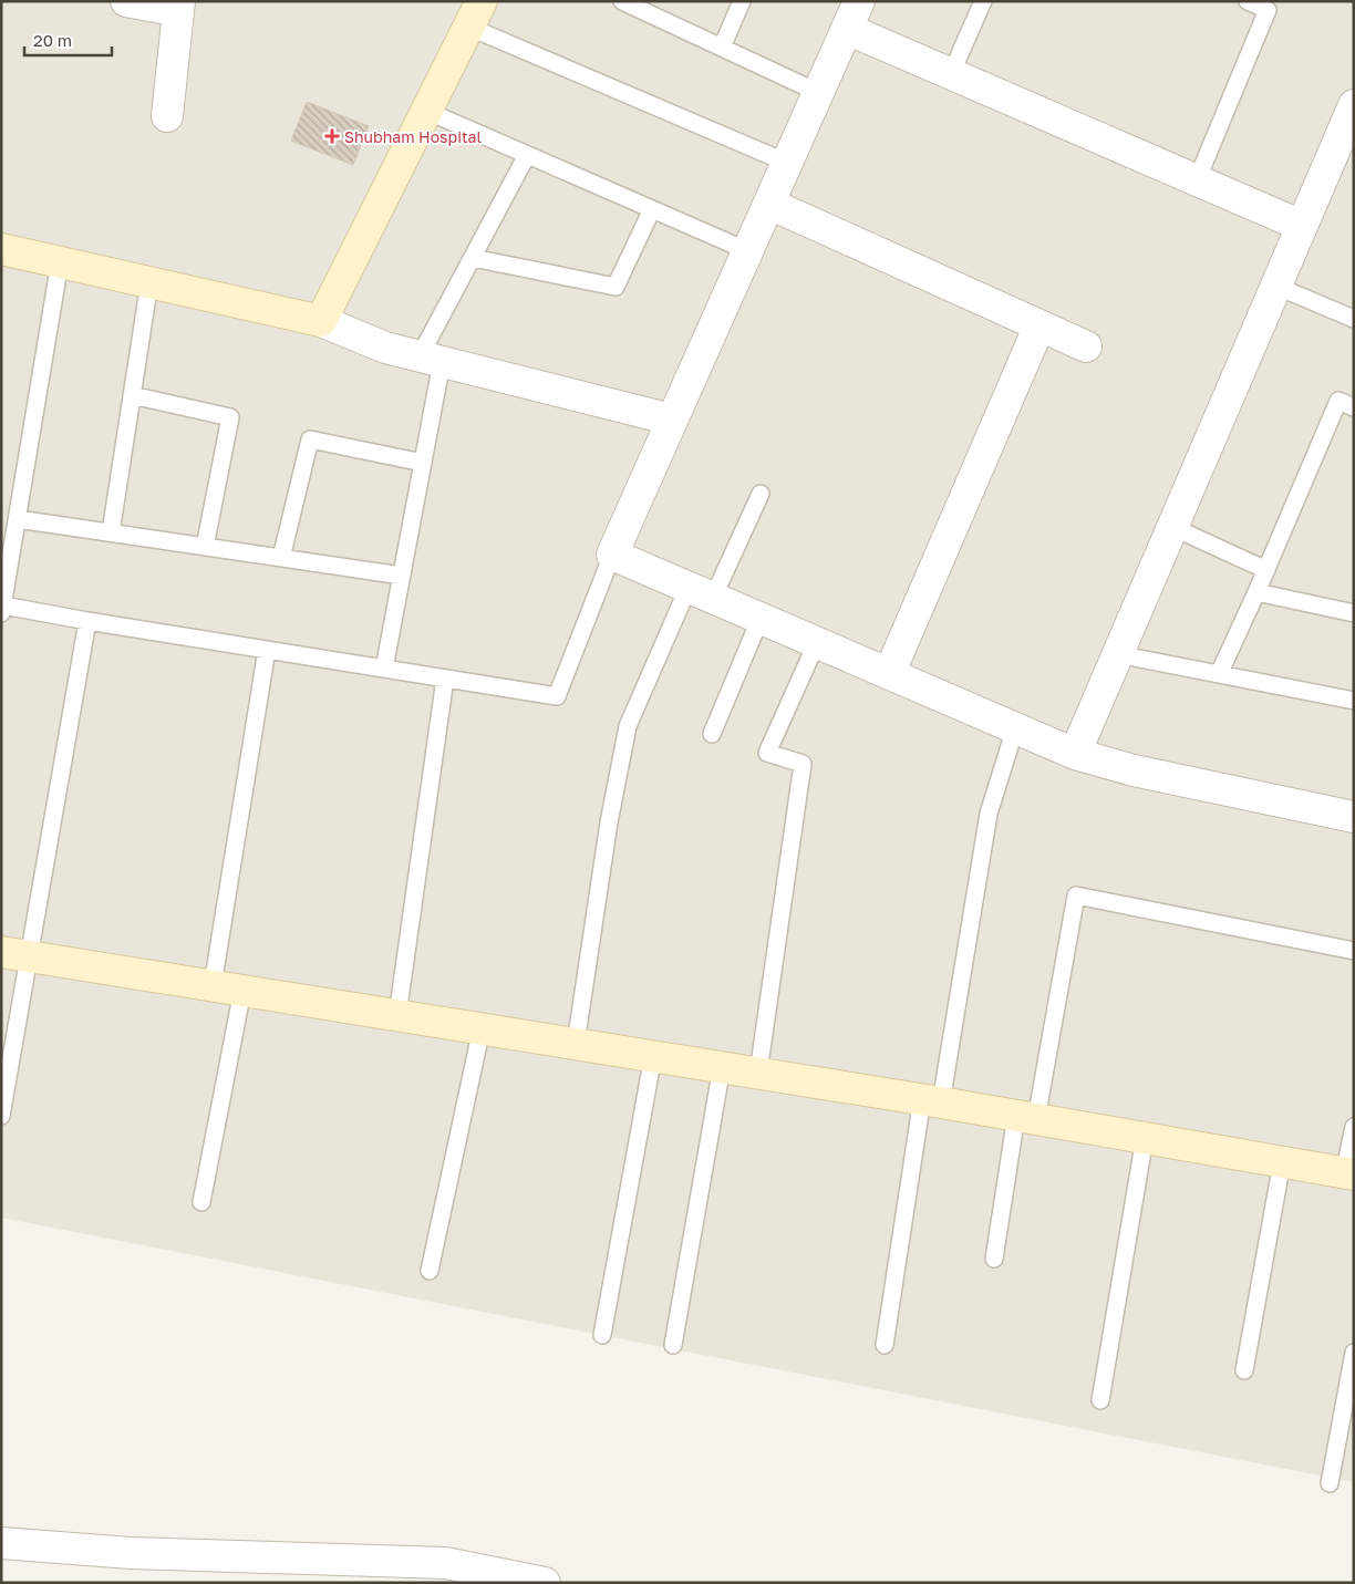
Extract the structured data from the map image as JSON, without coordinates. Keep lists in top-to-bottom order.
{
  "places": {
    "health": ["Shubham Hospital"]
  },
  "scale_bar": "20 m"
}
